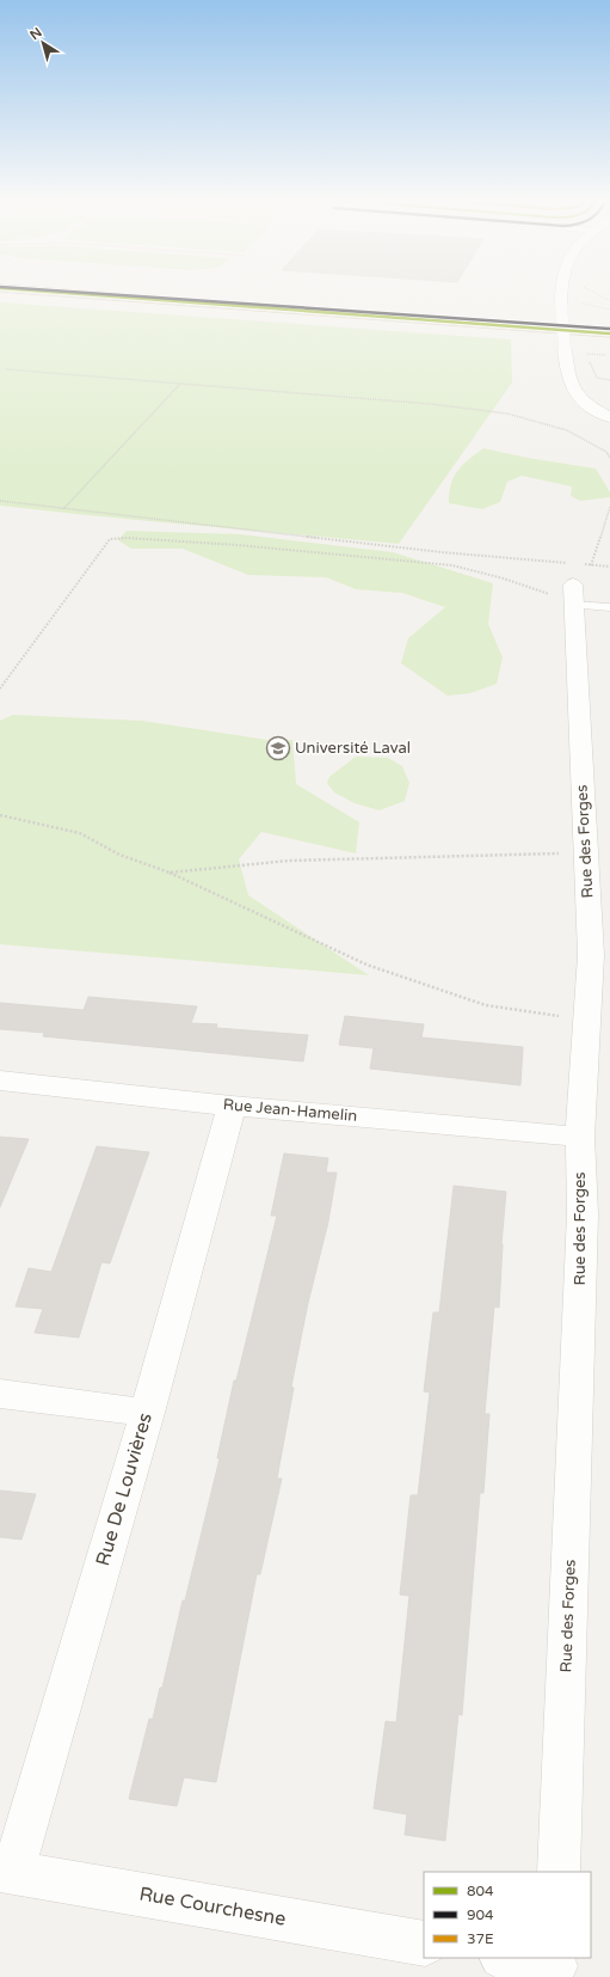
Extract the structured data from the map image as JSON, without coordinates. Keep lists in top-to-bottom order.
{
  "streets": {
    "street": [
      "Rue des Forges",
      "Rue Jean-Hamelin",
      "Rue De Louvières",
      "Rue Courchesne"
    ]
  },
  "crossings": [
    ["Rue des Forges", "Rue Jean-Hamelin"],
    ["Rue Jean-Hamelin", "Rue De Louvières"],
    ["Rue De Louvières", "Rue Courchesne"]
  ],
  "places": {
    "school or university": ["Université Laval"]
  },
  "lines": ["transit line 804", "transit line 904"],
  "legend": ["804", "904", "37E"],
  "north": "top left"
}
